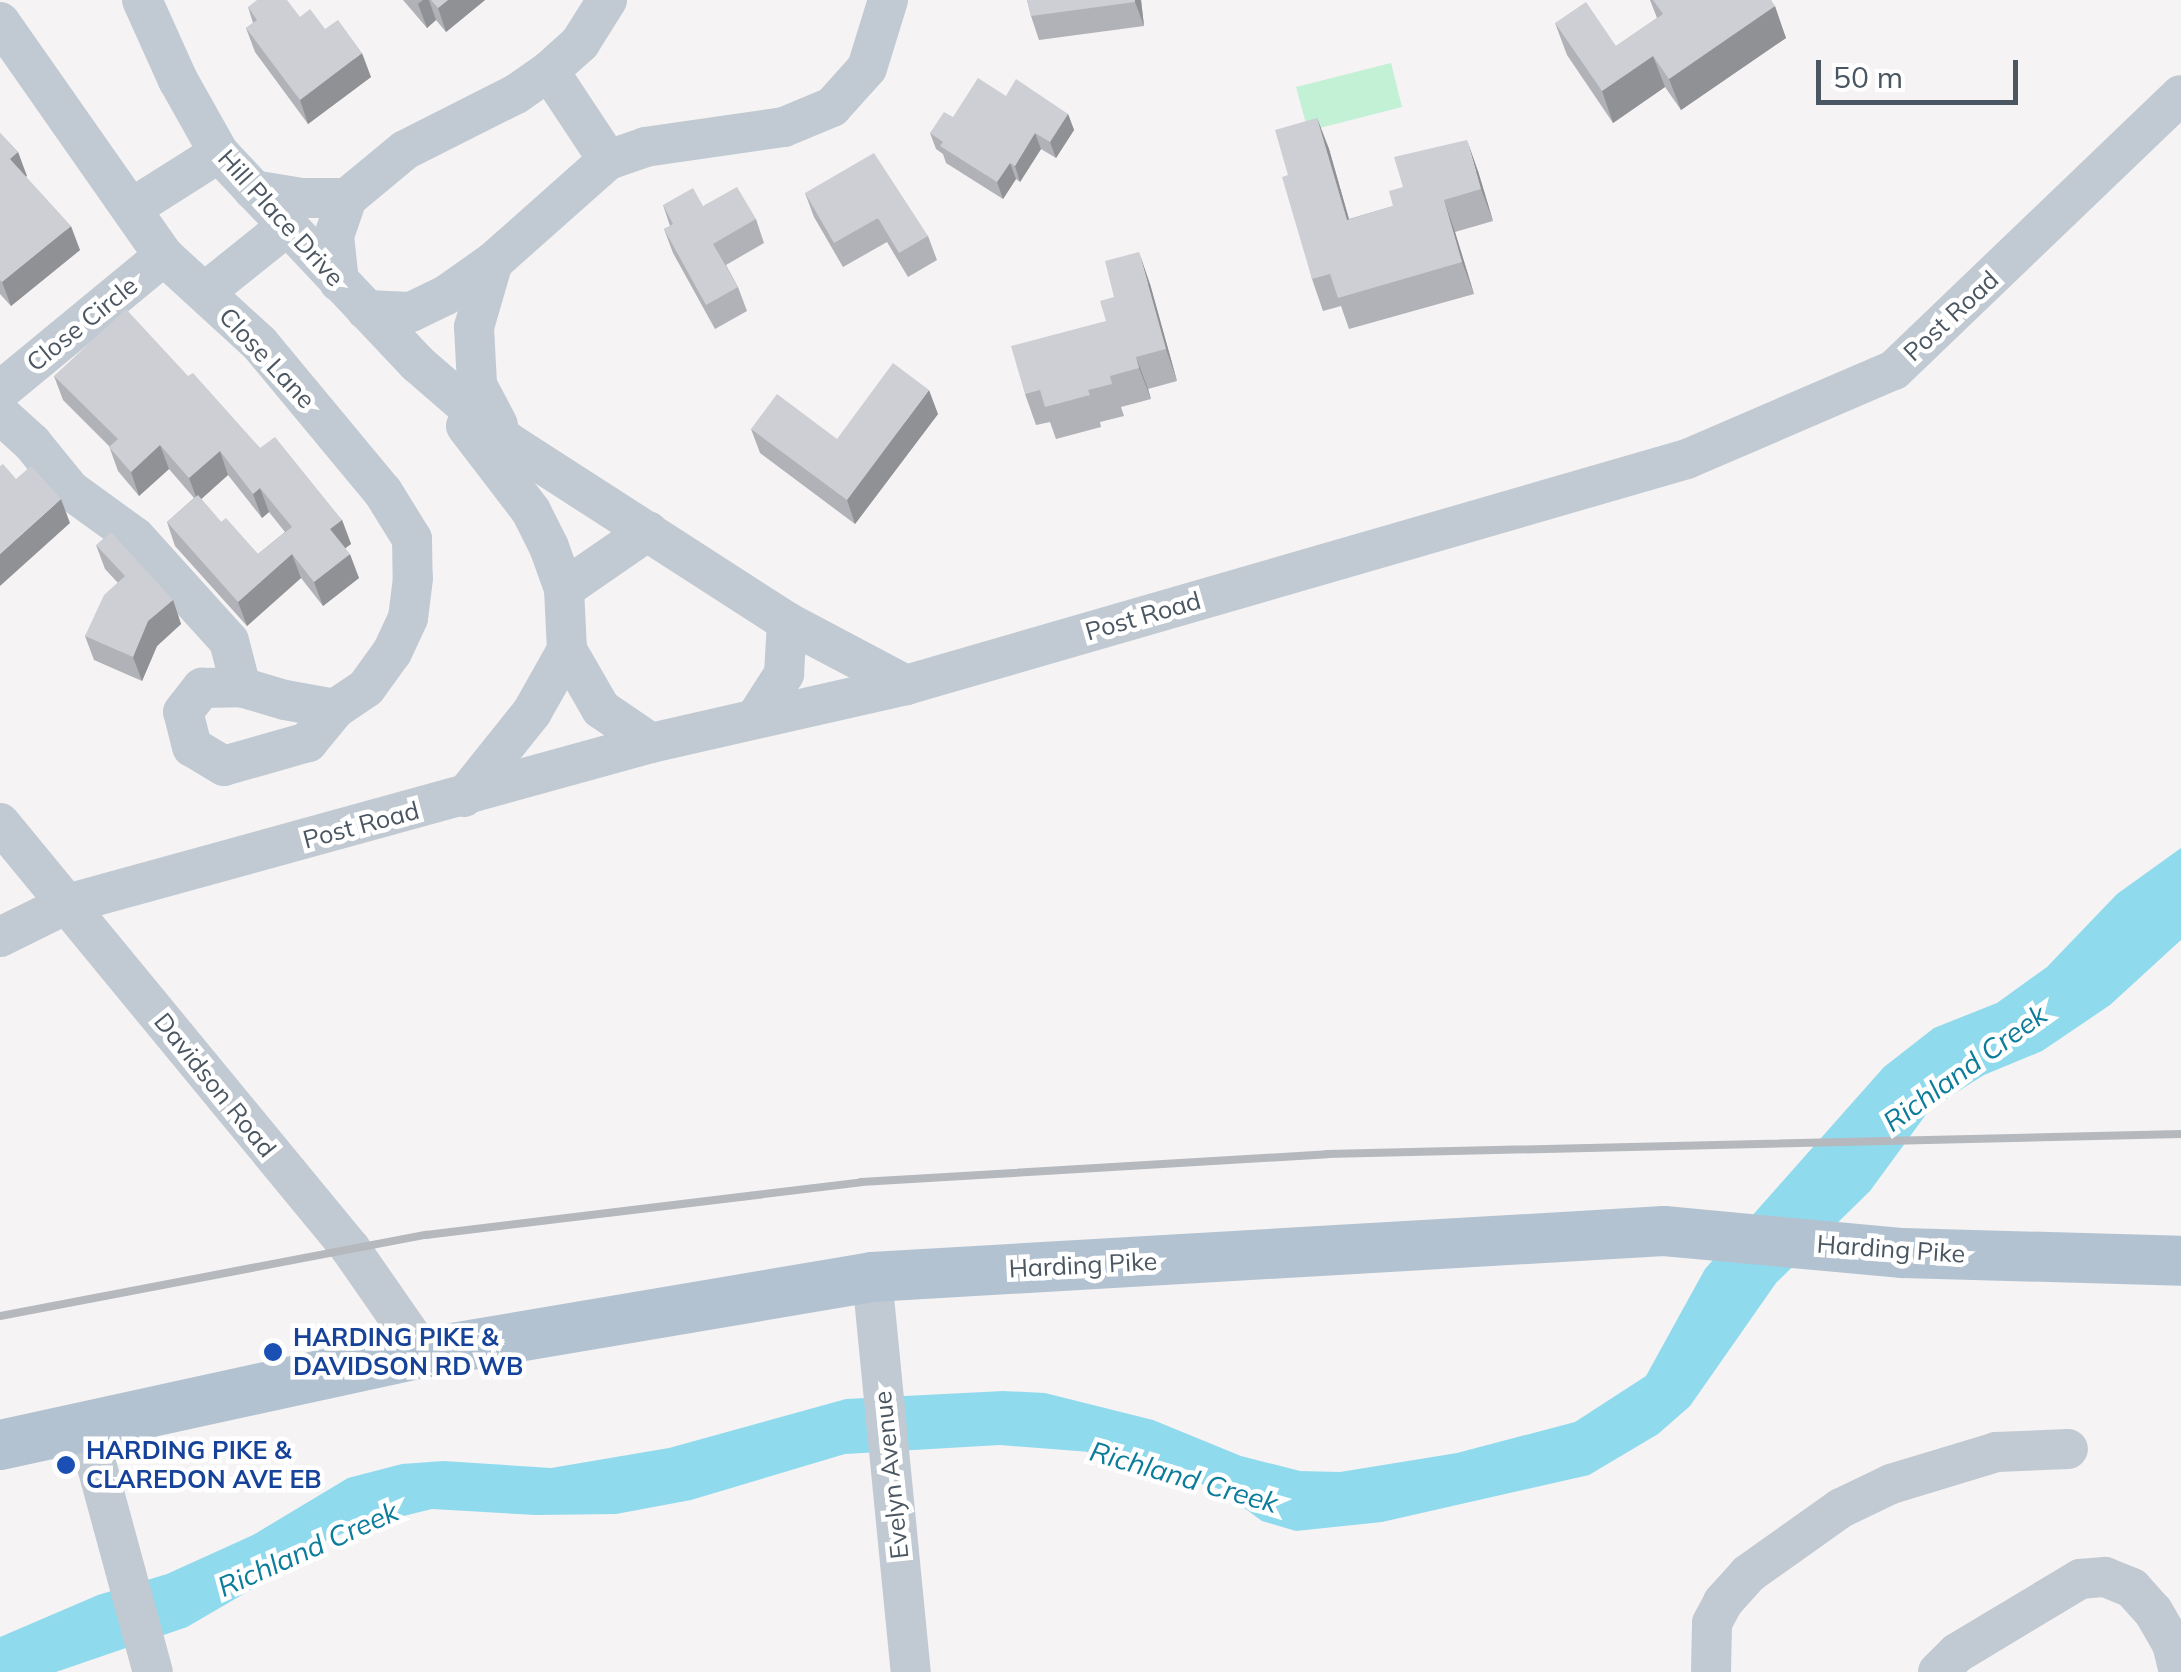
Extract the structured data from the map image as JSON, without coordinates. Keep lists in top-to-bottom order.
{
  "streets": {
    "main road": ["Harding Pike"],
    "street": [
      "Hill Place Drive",
      "Post Road",
      "Close Circle",
      "Close Lane",
      "Davidson Road",
      "Evelyn Avenue"
    ]
  },
  "crossings": [
    ["Hill Place Drive", "Post Road"],
    ["Post Road", "Davidson Road"],
    ["Close Circle", "Close Lane"],
    ["Davidson Road", "Harding Pike"],
    ["Harding Pike", "Evelyn Avenue"]
  ],
  "water": ["Richland Creek"],
  "places": ["HARDING PIKE & DAVIDSON RD WB", "HARDING PIKE & CLAREDON AVE EB"],
  "scale_bar": "50 m"
}
